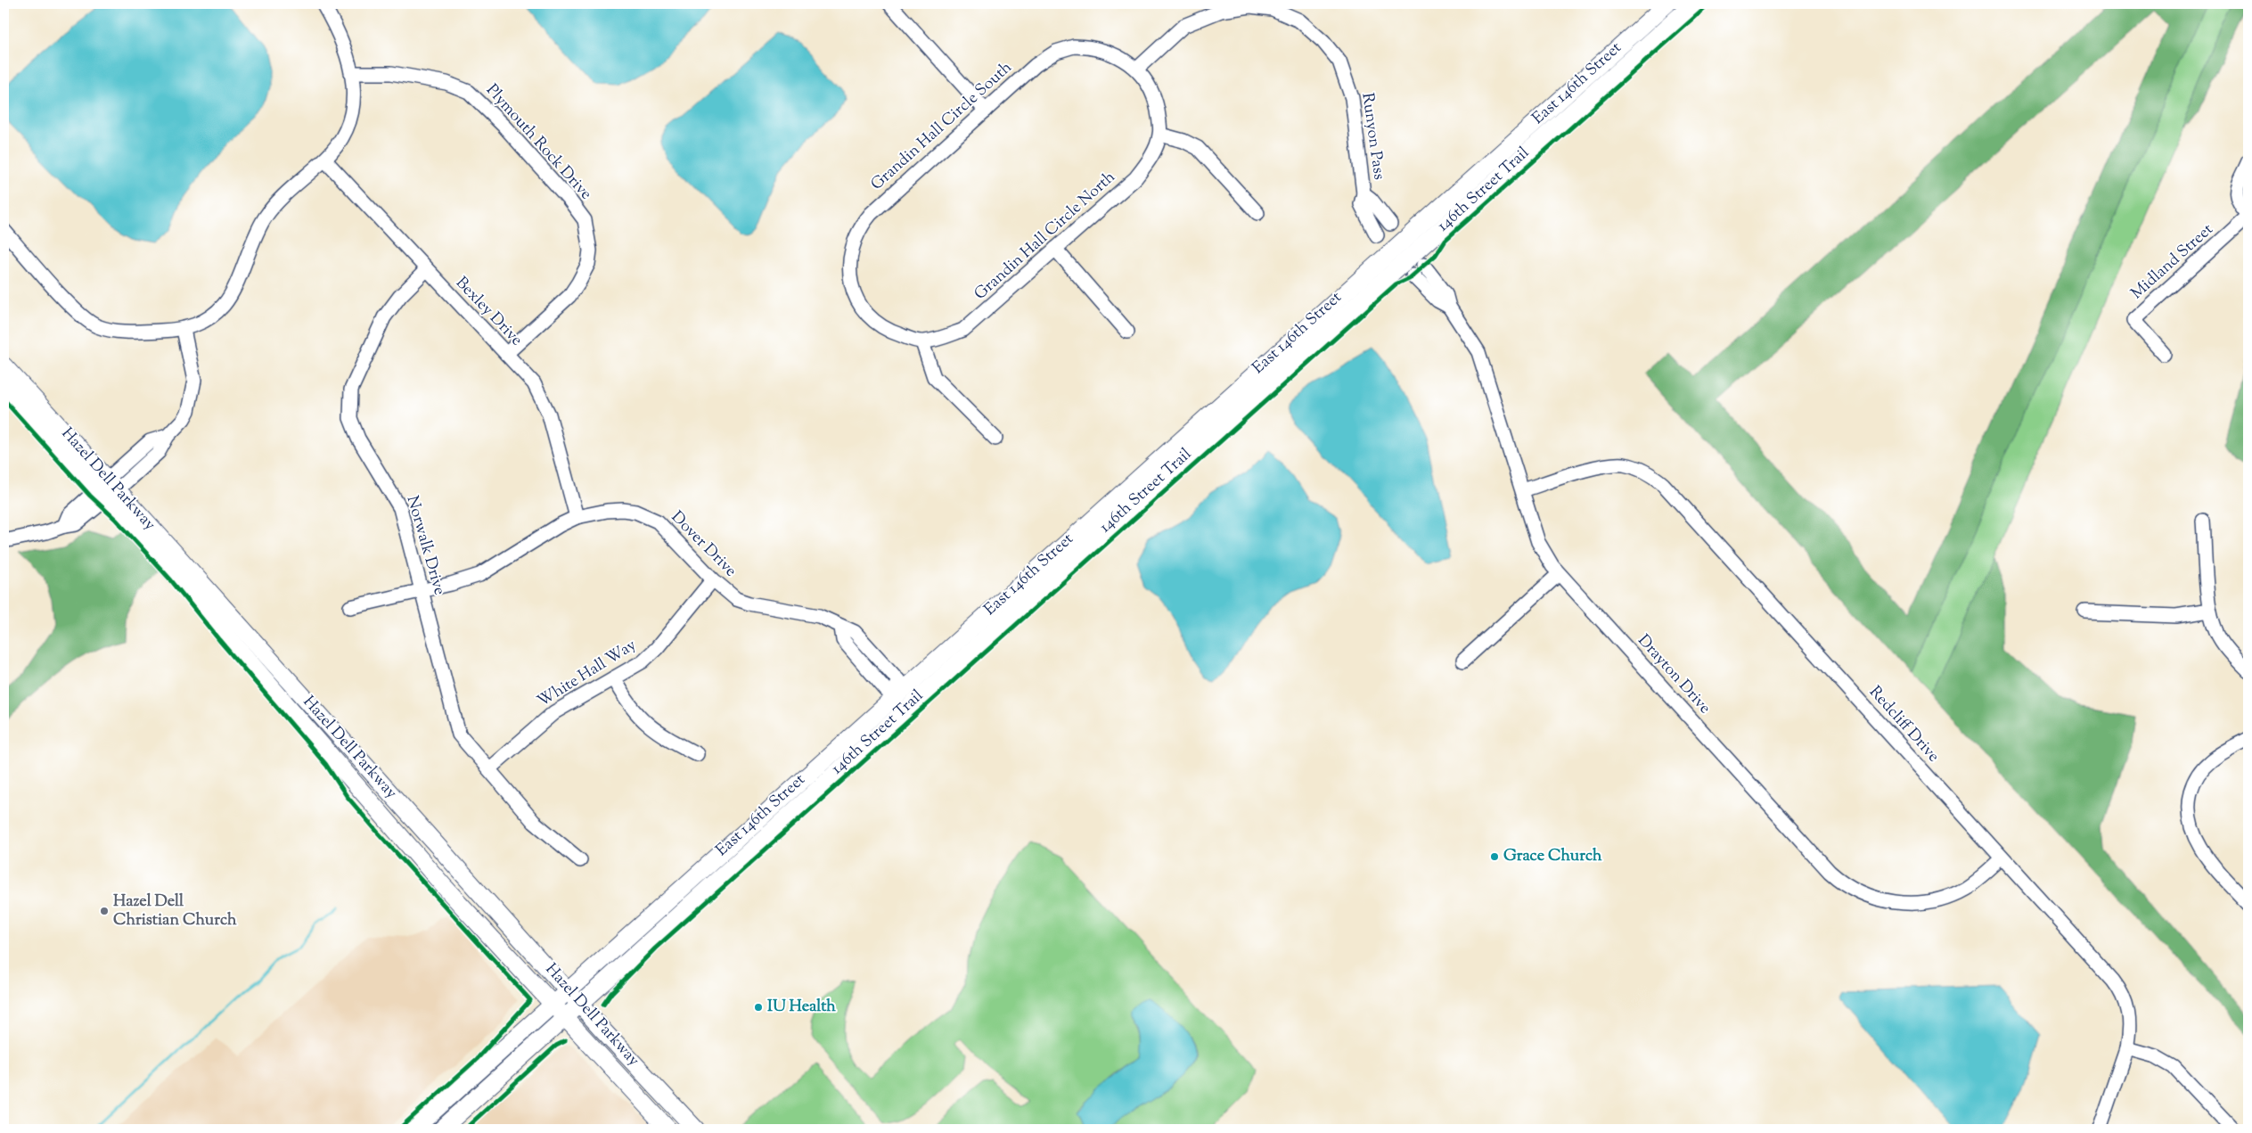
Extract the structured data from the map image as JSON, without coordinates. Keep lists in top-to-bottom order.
{
  "streets": {
    "main road": ["East 146th Street", "Hazel Dell Parkway"],
    "street": [
      "Grandin Hall Circle South",
      "Runyon Pass",
      "Plymouth Rock Drive",
      "Grandin Hall Circle North",
      "Midland Street",
      "Bexley Drive",
      "Dover Drive",
      "Norwalk Drive",
      "White Hall Way",
      "Drayton Drive",
      "Redcliff Drive"
    ],
    "cycle path": ["146th Street Trail"]
  },
  "crossings": [
    ["East 146th Street", "Hazel Dell Parkway"],
    ["East 146th Street", "Dover Drive"],
    ["Grandin Hall Circle South", "Runyon Pass"],
    ["Grandin Hall Circle South", "Grandin Hall Circle North"],
    ["Runyon Pass", "Grandin Hall Circle North"],
    ["Plymouth Rock Drive", "Bexley Drive"],
    ["Bexley Drive", "Dover Drive"],
    ["Bexley Drive", "Norwalk Drive"],
    ["Dover Drive", "Norwalk Drive"],
    ["Dover Drive", "White Hall Way"],
    ["Norwalk Drive", "White Hall Way"],
    ["Drayton Drive", "Redcliff Drive"]
  ],
  "places": ["Grace Church", "Hazel Dell Christian Church", "IU Health"]
}
